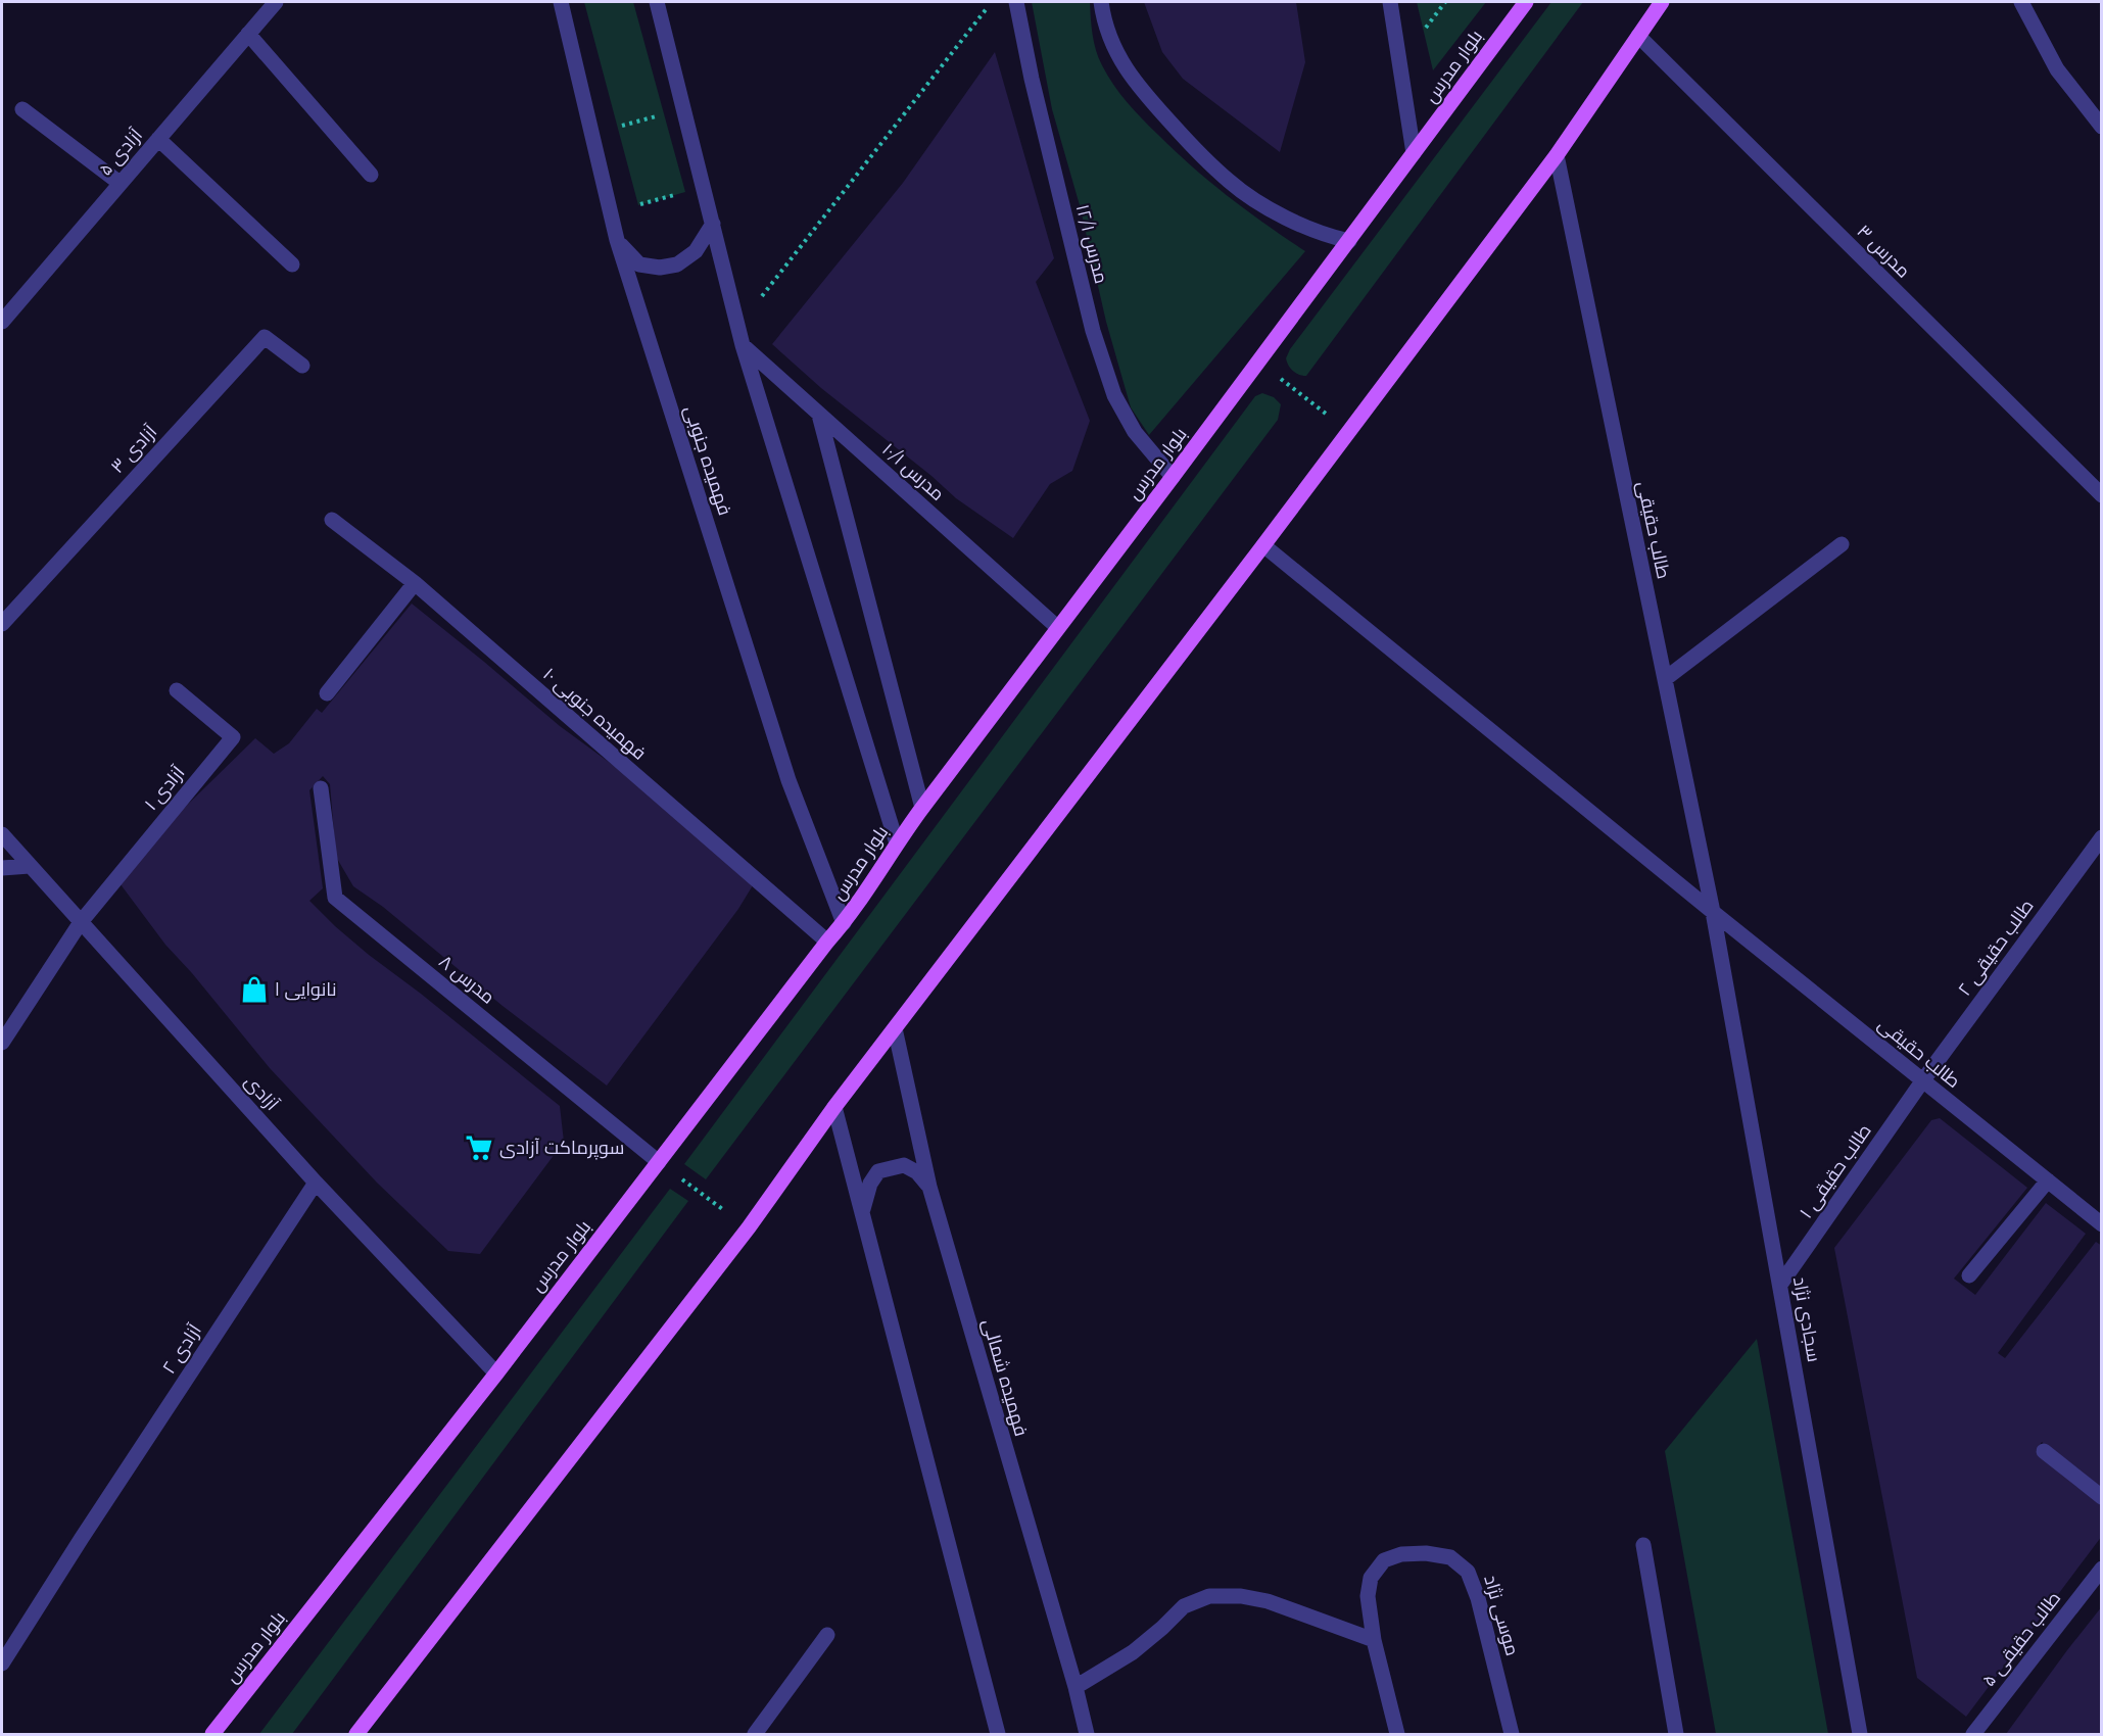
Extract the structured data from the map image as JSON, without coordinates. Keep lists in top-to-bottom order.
{
  "streets": {
    "main road": ["بلوار مدرس"],
    "street": [
      "آزادی ۵",
      "مدرس ۱۲/۱",
      "مدرس ۳",
      "آزادی ۳",
      "فهمیده جنوبی",
      "مدرس ۱۰/۱",
      "طالب حقیقی",
      "فهمیده جنوبی ۱۰",
      "آزادی ۱",
      "طالب حقیقی ۲",
      "مدرس ۸",
      "آزادی",
      "طالب حقیقی ۱",
      "سجادی نژاد",
      "آزادی ۲",
      "فهمیده شمالی",
      "موسی نژاد",
      "طالب حقیقی ۵"
    ]
  },
  "crossings": [
    ["بلوار مدرس", "مدرس ۱۲/۱"],
    ["بلوار مدرس", "فهمیده جنوبی"],
    ["بلوار مدرس", "مدرس ۱۰/۱"],
    ["بلوار مدرس", "فهمیده جنوبی ۱۰"],
    ["بلوار مدرس", "مدرس ۸"],
    ["بلوار مدرس", "آزادی"],
    ["طالب حقیقی", "طالب حقیقی ۲"],
    ["طالب حقیقی", "طالب حقیقی ۱"],
    ["طالب حقیقی", "سجادی نژاد"],
    ["آزادی ۱", "آزادی"],
    ["طالب حقیقی ۲", "طالب حقیقی ۱"],
    ["آزادی", "آزادی ۲"],
    ["طالب حقیقی ۱", "سجادی نژاد"]
  ],
  "places": {
    "shop": ["نانوایی ا"],
    "supermarket": ["سوپرماکت آزادی"]
  }
}
